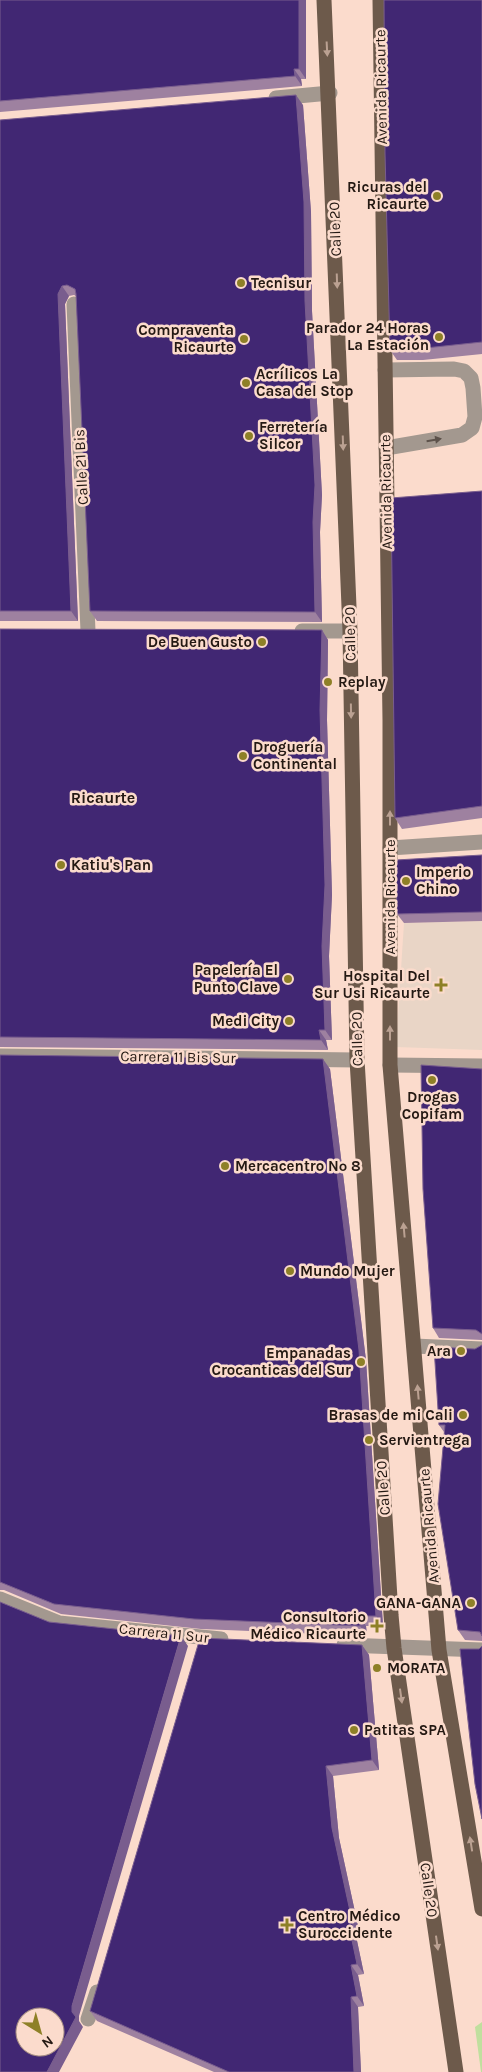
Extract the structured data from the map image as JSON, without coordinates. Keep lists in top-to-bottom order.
{
  "streets": {
    "main road": ["Avenida Ricaurte", "Calle 20"],
    "street": ["Calle 21 Bis", "Carrera 11 Bis Sur", "Carrera 11 Sur"]
  },
  "crossings": [
    ["Calle 20", "Carrera 11 Bis Sur"]
  ],
  "one_way": ["Avenida Ricaurte", "Calle 20"],
  "districts": ["Ricaurte"],
  "places": {
    "other": [
      "Ricuras del Ricaurte",
      "Tecnisur",
      "Parador 24 Horas La Estación",
      "Compraventa Ricaurte",
      "Acrílicos La Casa del Stop",
      "Ferretería Silcor",
      "De Buen Gusto",
      "Replay",
      "Droguería Continental",
      "Katiu's Pan",
      "Imperio Chino",
      "Papelería El Punto Clave",
      "Medi City",
      "Drogas Copifam",
      "Mercacentro Nº 8",
      "Mundo Mujer",
      "Ara",
      "Empanadas Crocanticas del Sur",
      "Brasas de mi Cali",
      "Servientrega",
      "GANA-GANA",
      "MORATA",
      "Patitas SPA"
    ],
    "health": ["Hospital Del Sur Usi Ricaurte", "Consultorio Médico Ricaurte", "Centro Médico Suroccidente"]
  },
  "north": "bottom right"
}
